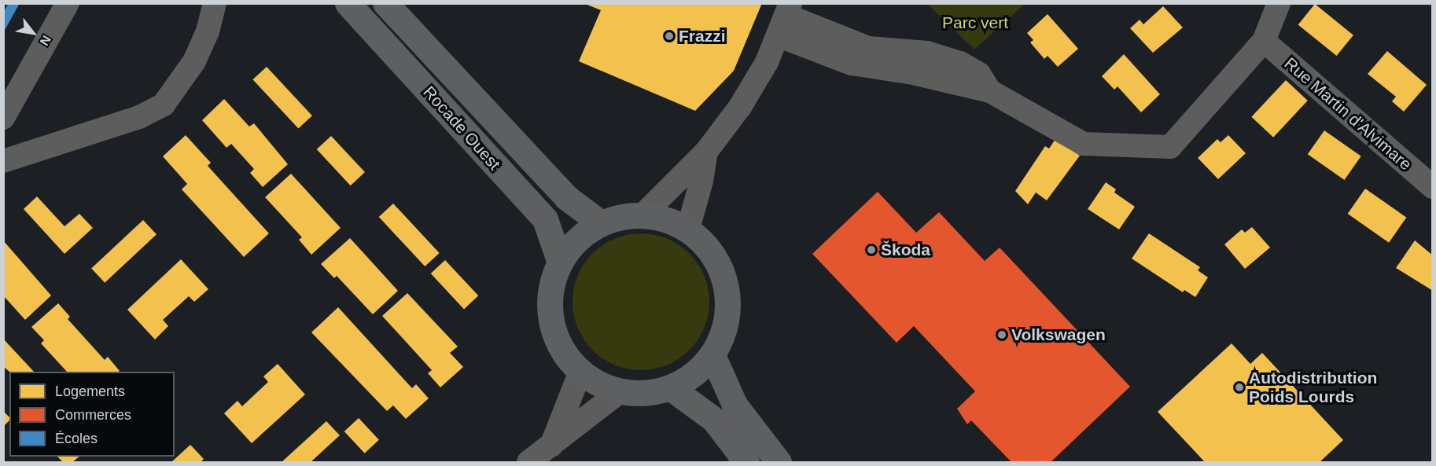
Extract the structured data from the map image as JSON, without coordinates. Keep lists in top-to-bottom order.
{
  "streets": {
    "main road": ["Rocade Ouest"],
    "street": ["Rue Martin d'Alvimare"]
  },
  "parks": ["Parc vert"],
  "places": [
    "Frazzi",
    "Škoda",
    "Volkswagen",
    "Autodistribution Poids Lourds"
  ],
  "legend": ["Logements", "Commerces", "Écoles"],
  "north": "bottom right"
}
